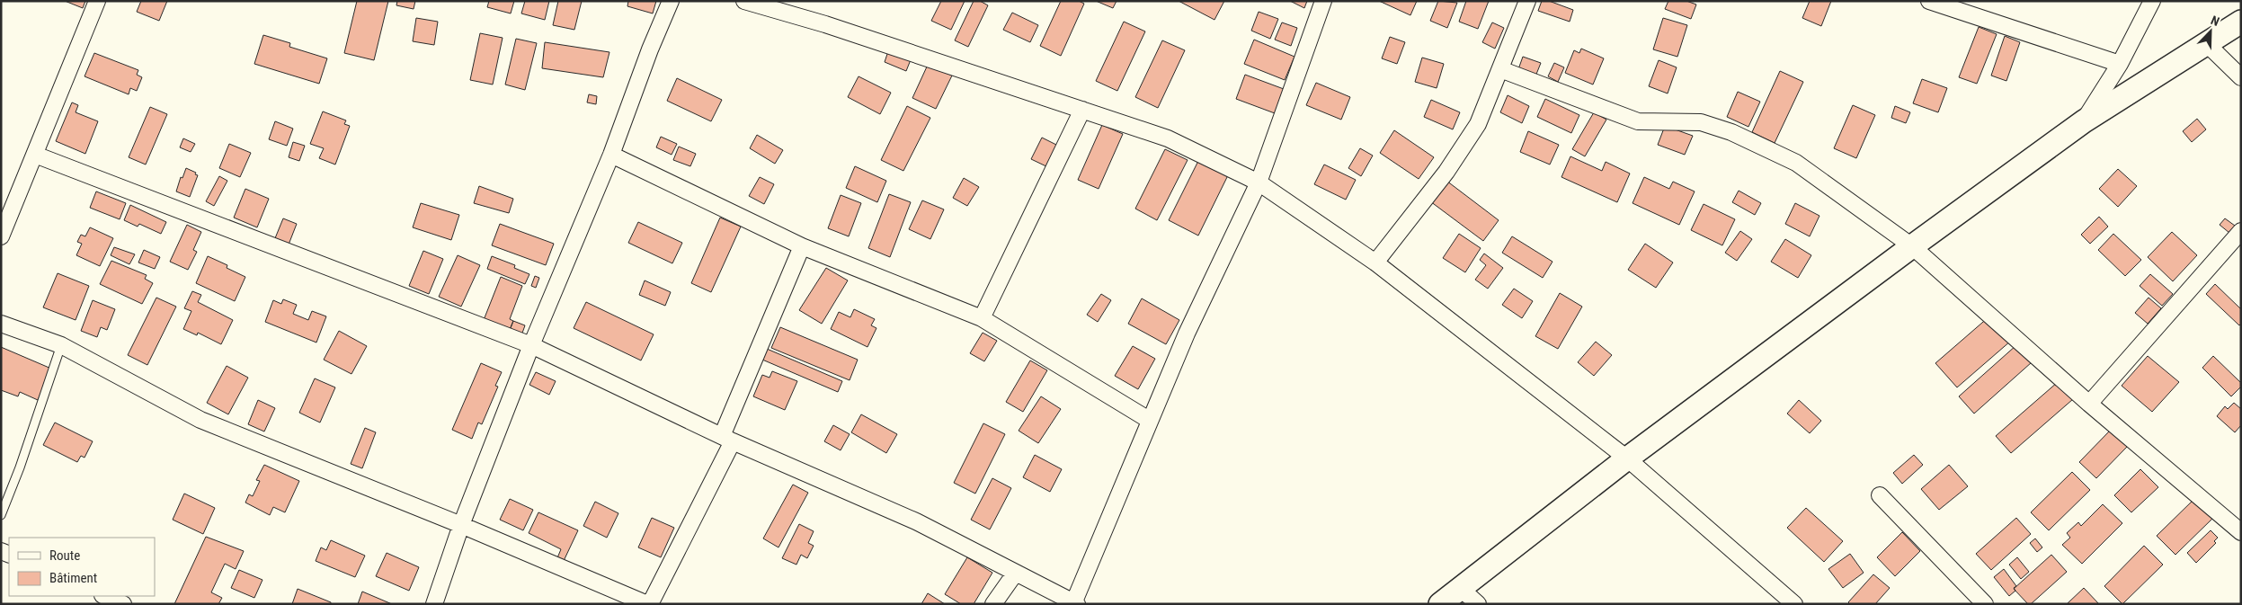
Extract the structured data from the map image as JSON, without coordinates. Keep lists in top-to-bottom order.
{
  "legend": ["Route", "Bâtiment"],
  "north": "top right"
}
